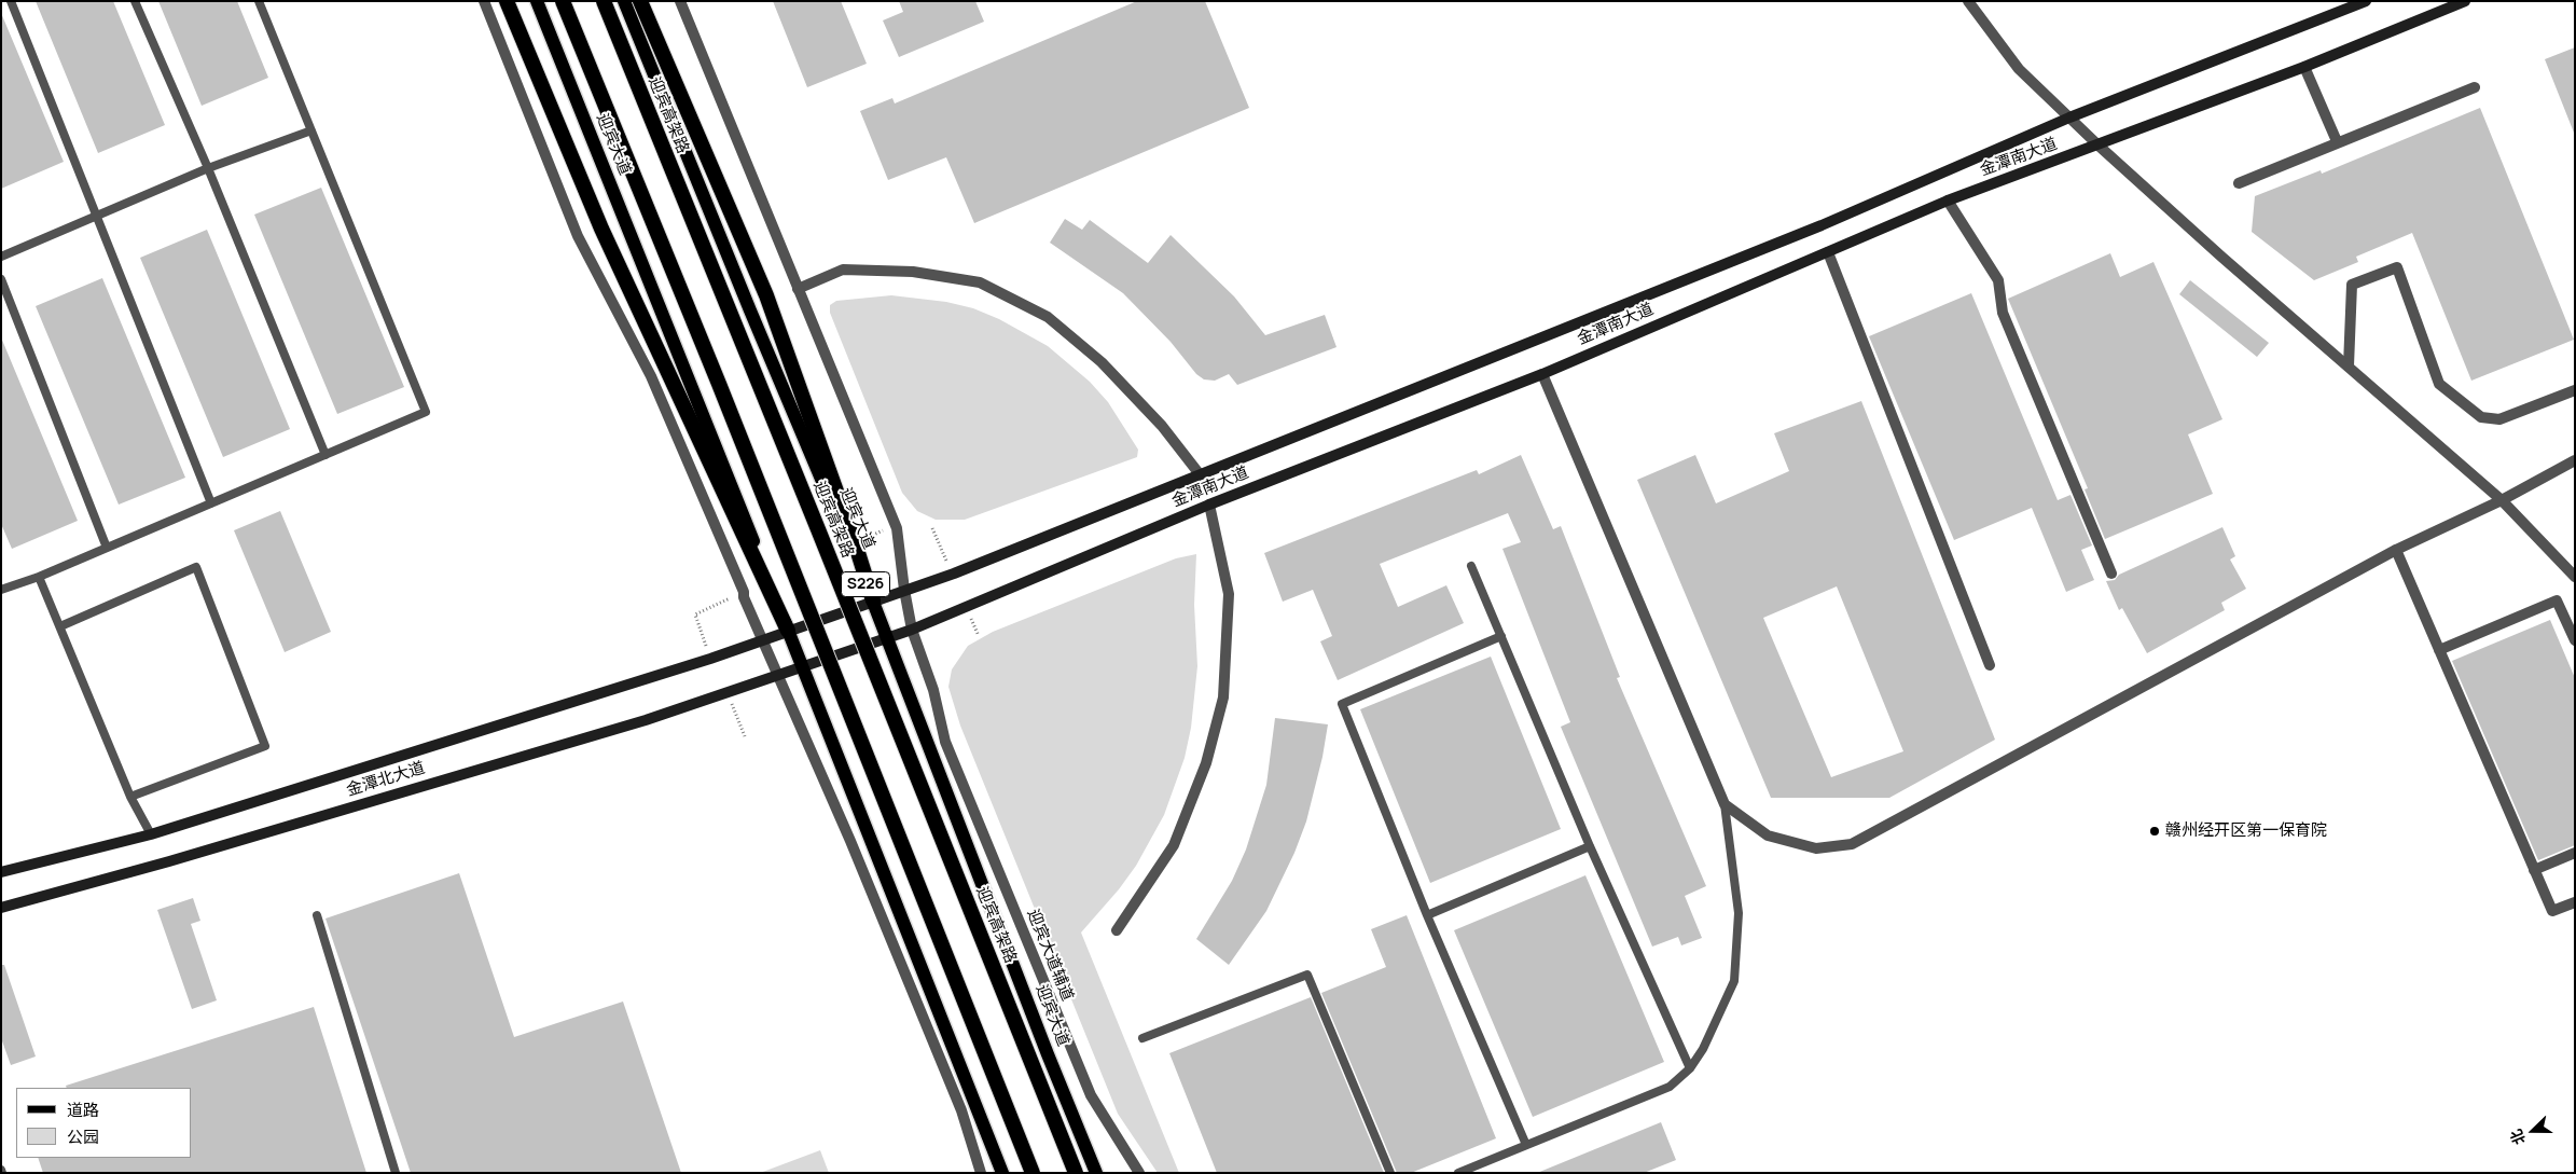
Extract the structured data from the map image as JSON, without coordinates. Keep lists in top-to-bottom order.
{
  "streets": {
    "highway": ["迎宾高架路"],
    "main road": [
      "迎宾大道",
      "金潭南大道",
      "S226",
      "金潭北大道"
    ],
    "street": ["迎宾大道辅道"]
  },
  "crossings": [
    ["迎宾大道", "金潭南大道"],
    ["金潭南大道", "金潭北大道"],
    ["金潭南大道", "迎宾大道辅道"]
  ],
  "places": ["赣州经开区第一保育院"],
  "legend": ["道路", "公园"],
  "north": "left"
}
